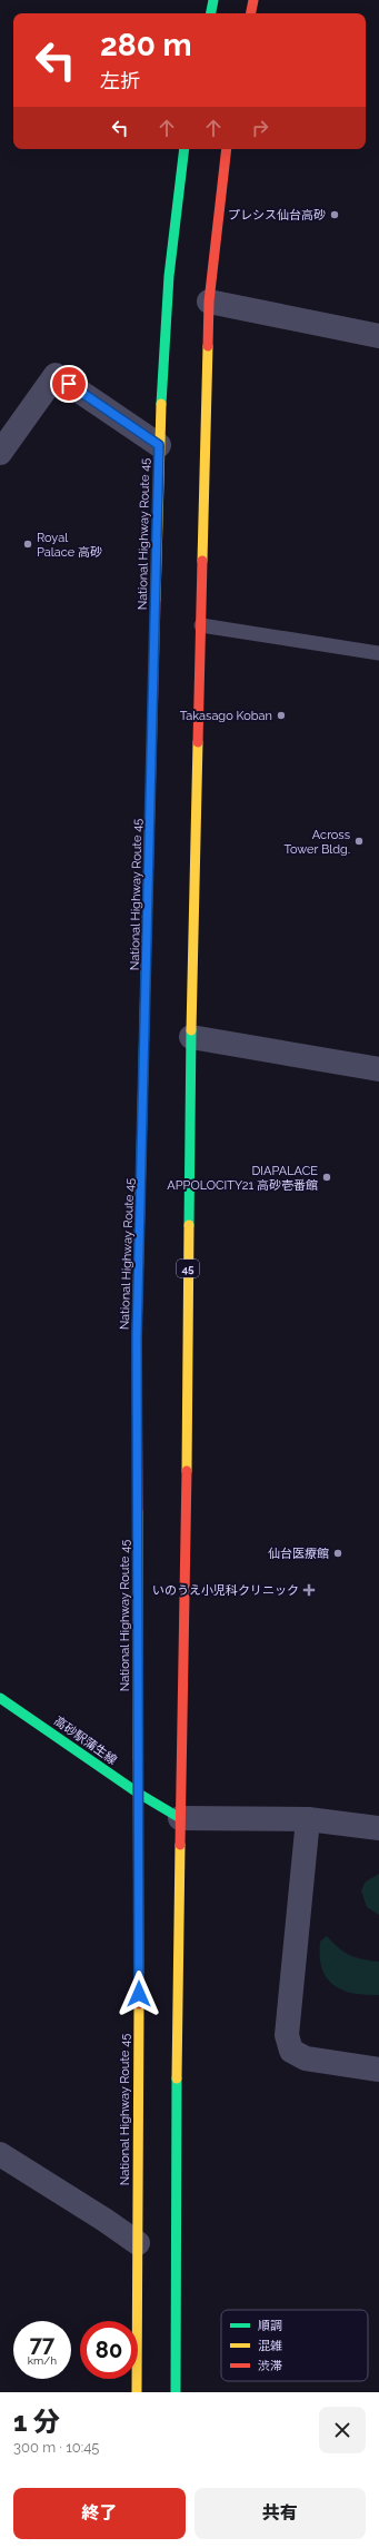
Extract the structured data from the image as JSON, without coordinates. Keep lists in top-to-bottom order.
{
  "streets": {
    "main road": ["National Highway Route 45", "45", "高砂駅蒲生線"]
  },
  "crossings": [
    ["National Highway Route 45", "高砂駅蒲生線"],
    ["45", "高砂駅蒲生線"]
  ],
  "places": {
    "other": [
      "プレシス仙台高砂",
      "Royal Palace 高砂",
      "Takasago Koban",
      "Across Tower Bldg.",
      "DIAPALACE APPOLOCITY21 高砂壱番館",
      "仙台医療館"
    ],
    "health": ["いのうえ小児科クリニック"]
  },
  "legend": ["順調", "混雑", "渋滞"],
  "page": {
    "turn": ["280 m", "左折"],
    "speed": "77 km/h",
    "limit": "80",
    "heading": ["1 分", "300 m · 10:45"],
    "buttons": ["終了", "共有"]
  }
}
